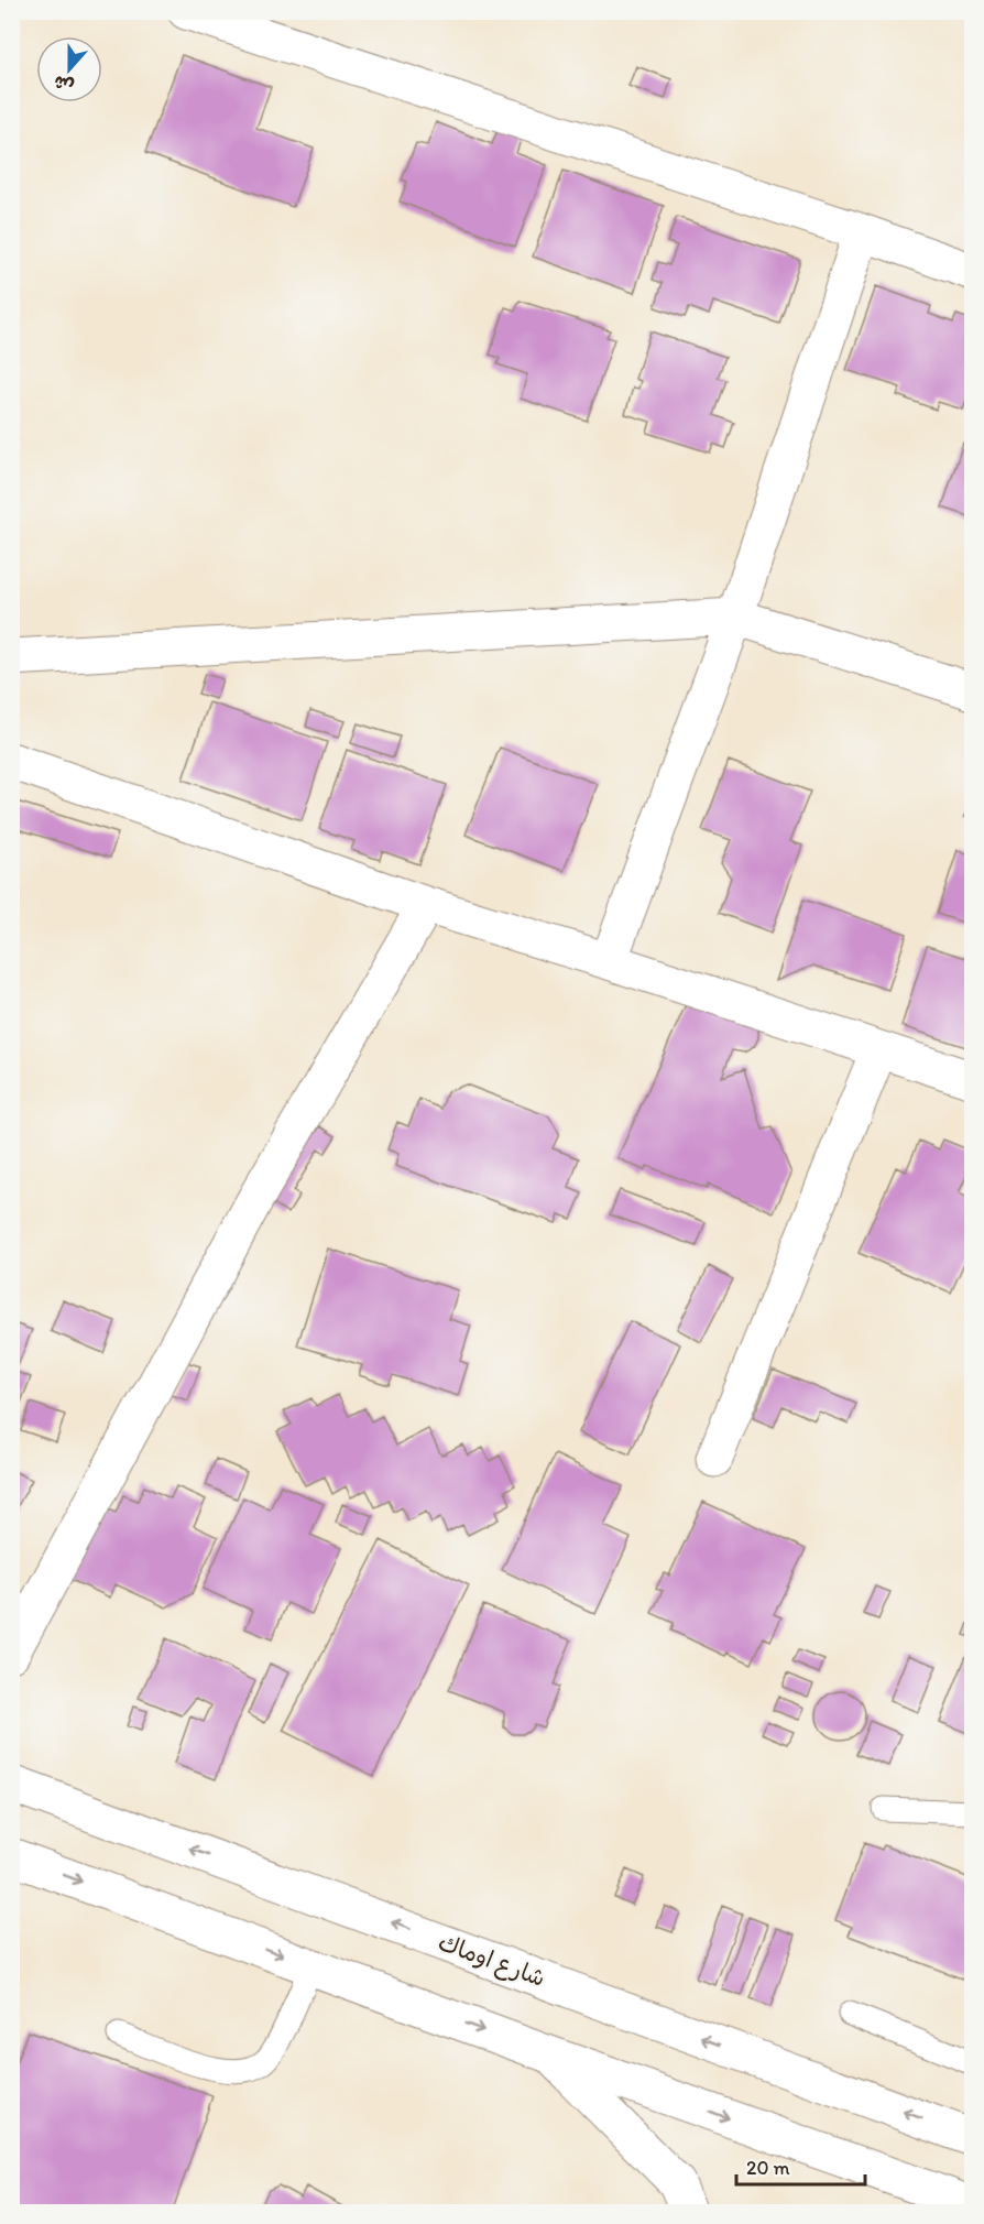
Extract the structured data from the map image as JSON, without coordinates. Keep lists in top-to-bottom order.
{
  "streets": {
    "street": ["شارع اوماك"]
  },
  "scale_bar": "20 m",
  "north": "bottom"
}
